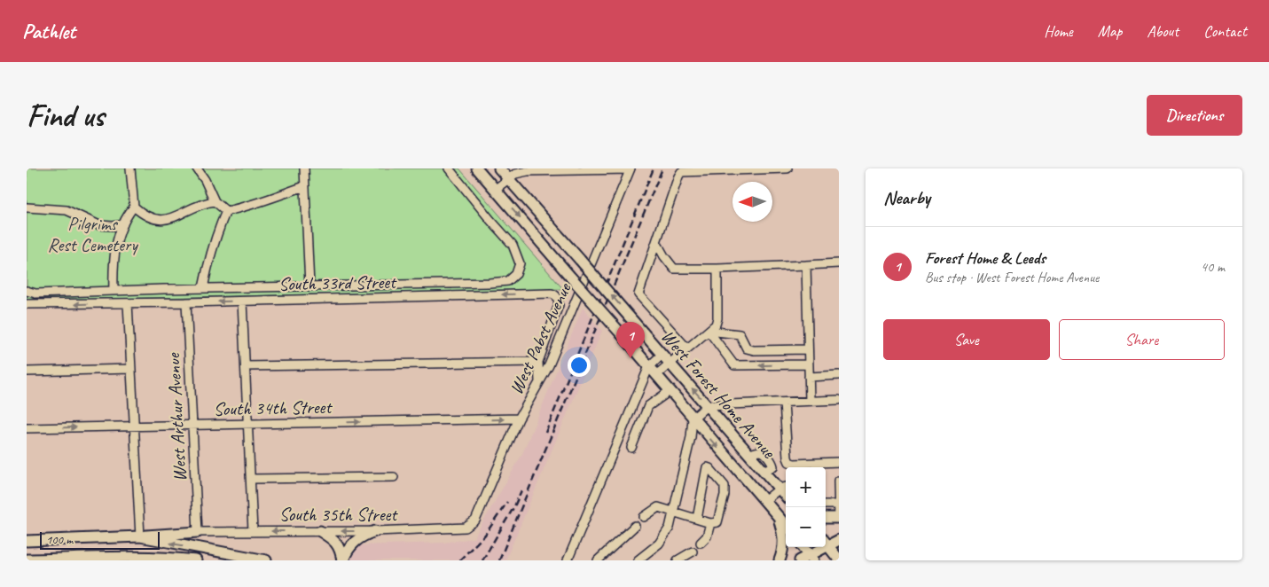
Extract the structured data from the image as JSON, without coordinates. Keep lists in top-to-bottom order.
{
  "streets": {
    "main road": ["West Forest Home Avenue"],
    "street": [
      "South 33rd Street",
      "West Pabst Avenue",
      "South 34th Street",
      "West Arthur Avenue",
      "South 35th Street"
    ]
  },
  "crossings": [
    ["South 33rd Street", "West Pabst Avenue"],
    ["South 33rd Street", "West Arthur Avenue"],
    ["West Pabst Avenue", "South 34th Street"],
    ["West Pabst Avenue", "South 35th Street"],
    ["South 34th Street", "West Arthur Avenue"],
    ["West Arthur Avenue", "South 35th Street"]
  ],
  "parks": ["Pilgrims Rest Cemetery"],
  "scale_bar": "100 m",
  "north": "left",
  "page": {
    "header": "Pathlet",
    "nav": [
      "Home",
      "Map",
      "About",
      "Contact"
    ],
    "buttons": [
      "Directions",
      ["Save", "Share"]
    ],
    "title": "Find us",
    "heading": "Nearby",
    "list": [
      {
        "mark": "1",
        "name": "Forest Home & Leeds",
        "note": "Bus stop · West Forest Home Avenue",
        "value": "40 m"
      }
    ],
    "pins": "1",
    "map_buttons": ["+", "−"],
    "scale": "100 m"
  }
}
